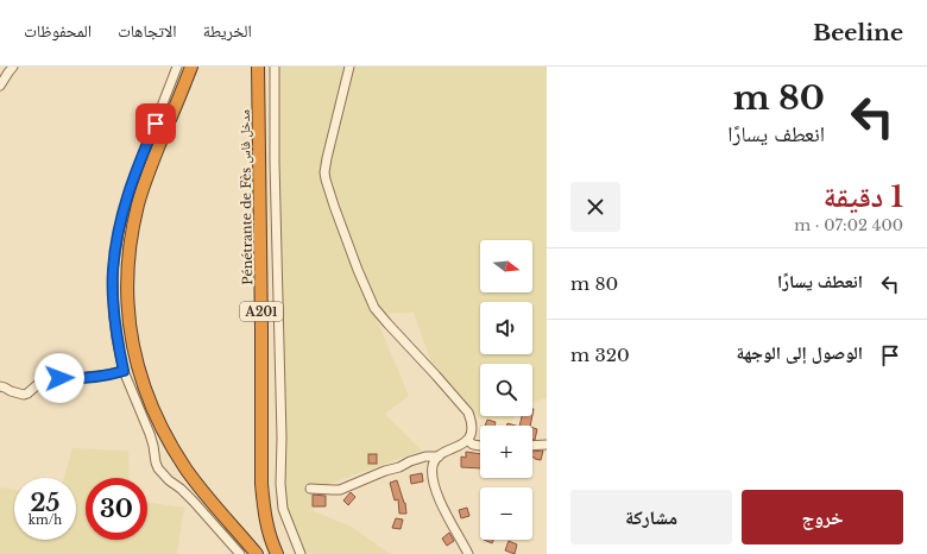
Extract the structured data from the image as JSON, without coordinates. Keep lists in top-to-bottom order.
{
  "streets": {
    "highway": ["Pénétrante de Fès مدخل فاس", "A201"]
  },
  "north": "right",
  "page": {
    "header": "Beeline",
    "nav": ["الخريطة", "الاتجاهات", "المحفوظات"],
    "turn": ["80 m", "انعطف يسارًا"],
    "heading": ["1 دقيقة", "400 m · 07:02"],
    "map_buttons": ["+", "−"],
    "list": [
      {
        "name": "انعطف يسارًا",
        "value": "80 m"
      },
      {
        "name": "الوصول إلى الوجهة",
        "value": "320 m"
      }
    ],
    "speed": "25 km/h",
    "limit": "30",
    "buttons": ["خروج", "مشاركة"]
  }
}
